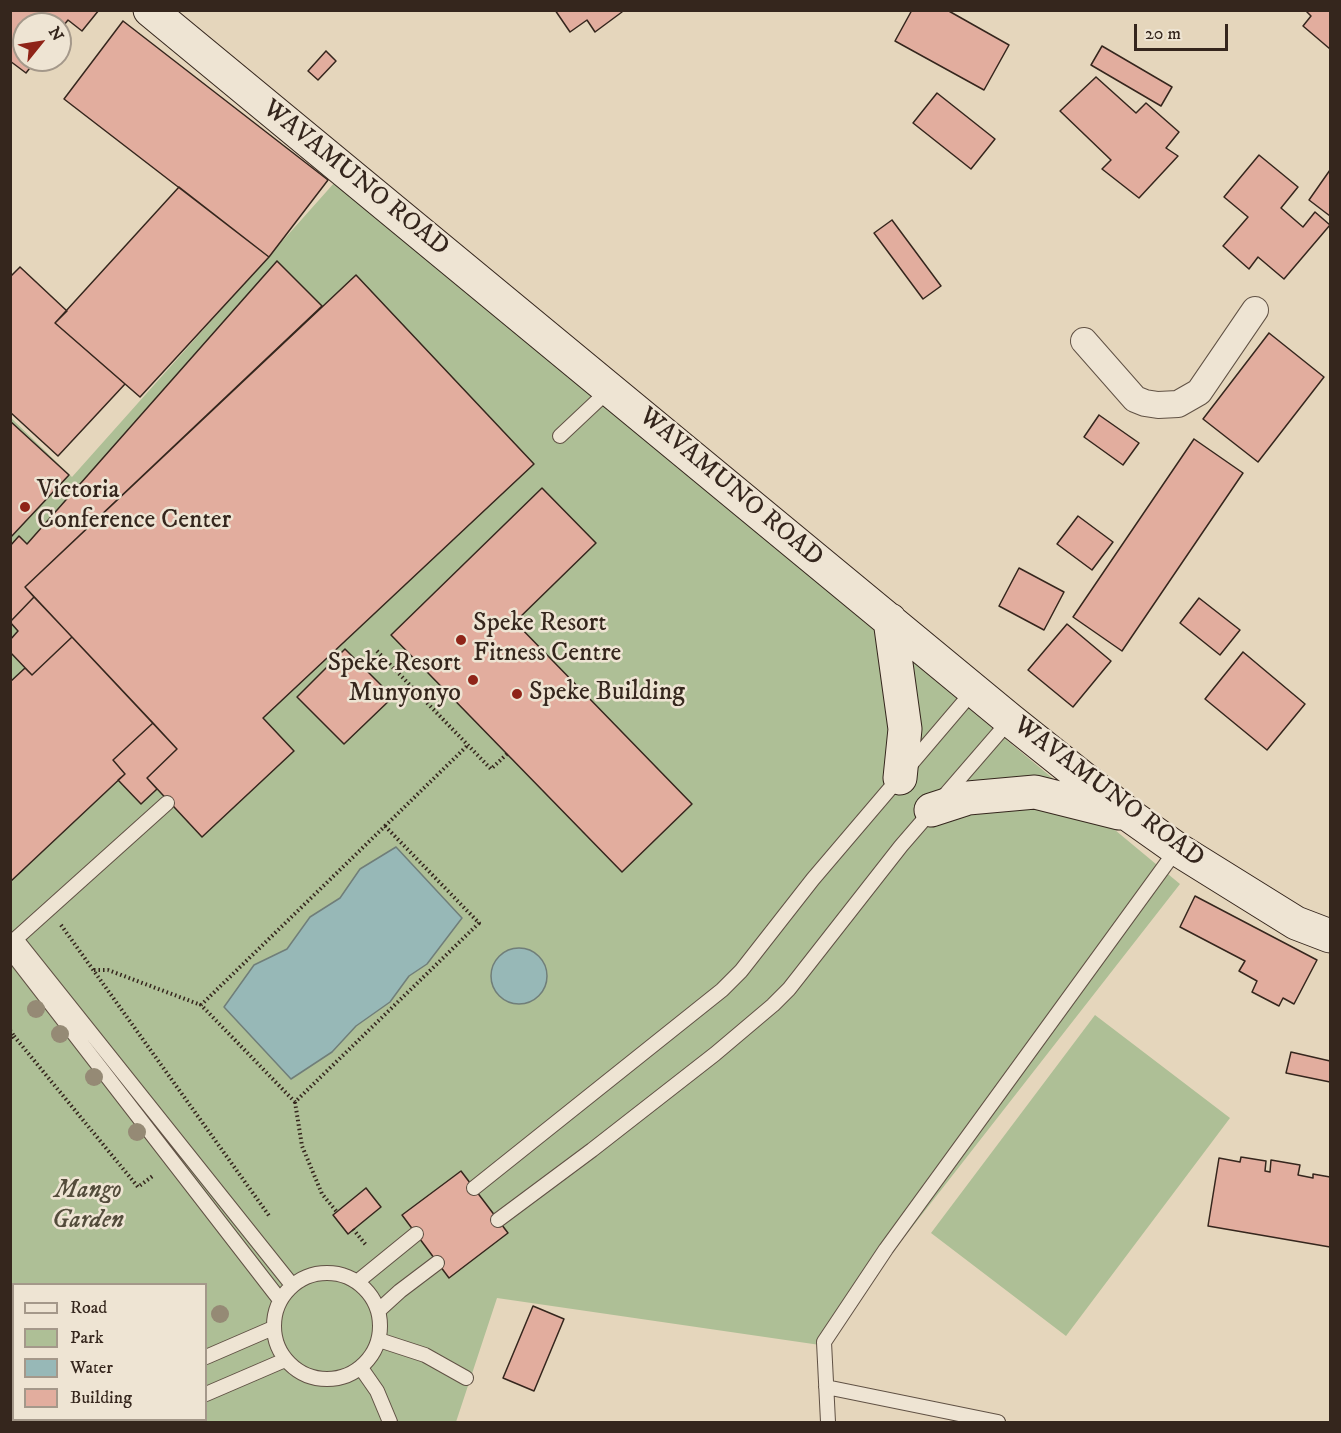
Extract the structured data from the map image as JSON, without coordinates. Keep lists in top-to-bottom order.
{
  "streets": {
    "main road": ["WAVAMUNO ROAD"]
  },
  "parks": ["Mango Garden"],
  "places": [
    "Victoria Conference Center",
    "Speke Resort Fitness Centre",
    "Speke Resort Munyonyo",
    "Speke Building"
  ],
  "legend": [
    "Road",
    "Park",
    "Water",
    "Building"
  ],
  "scale_bar": "20 m",
  "north": "top right"
}
